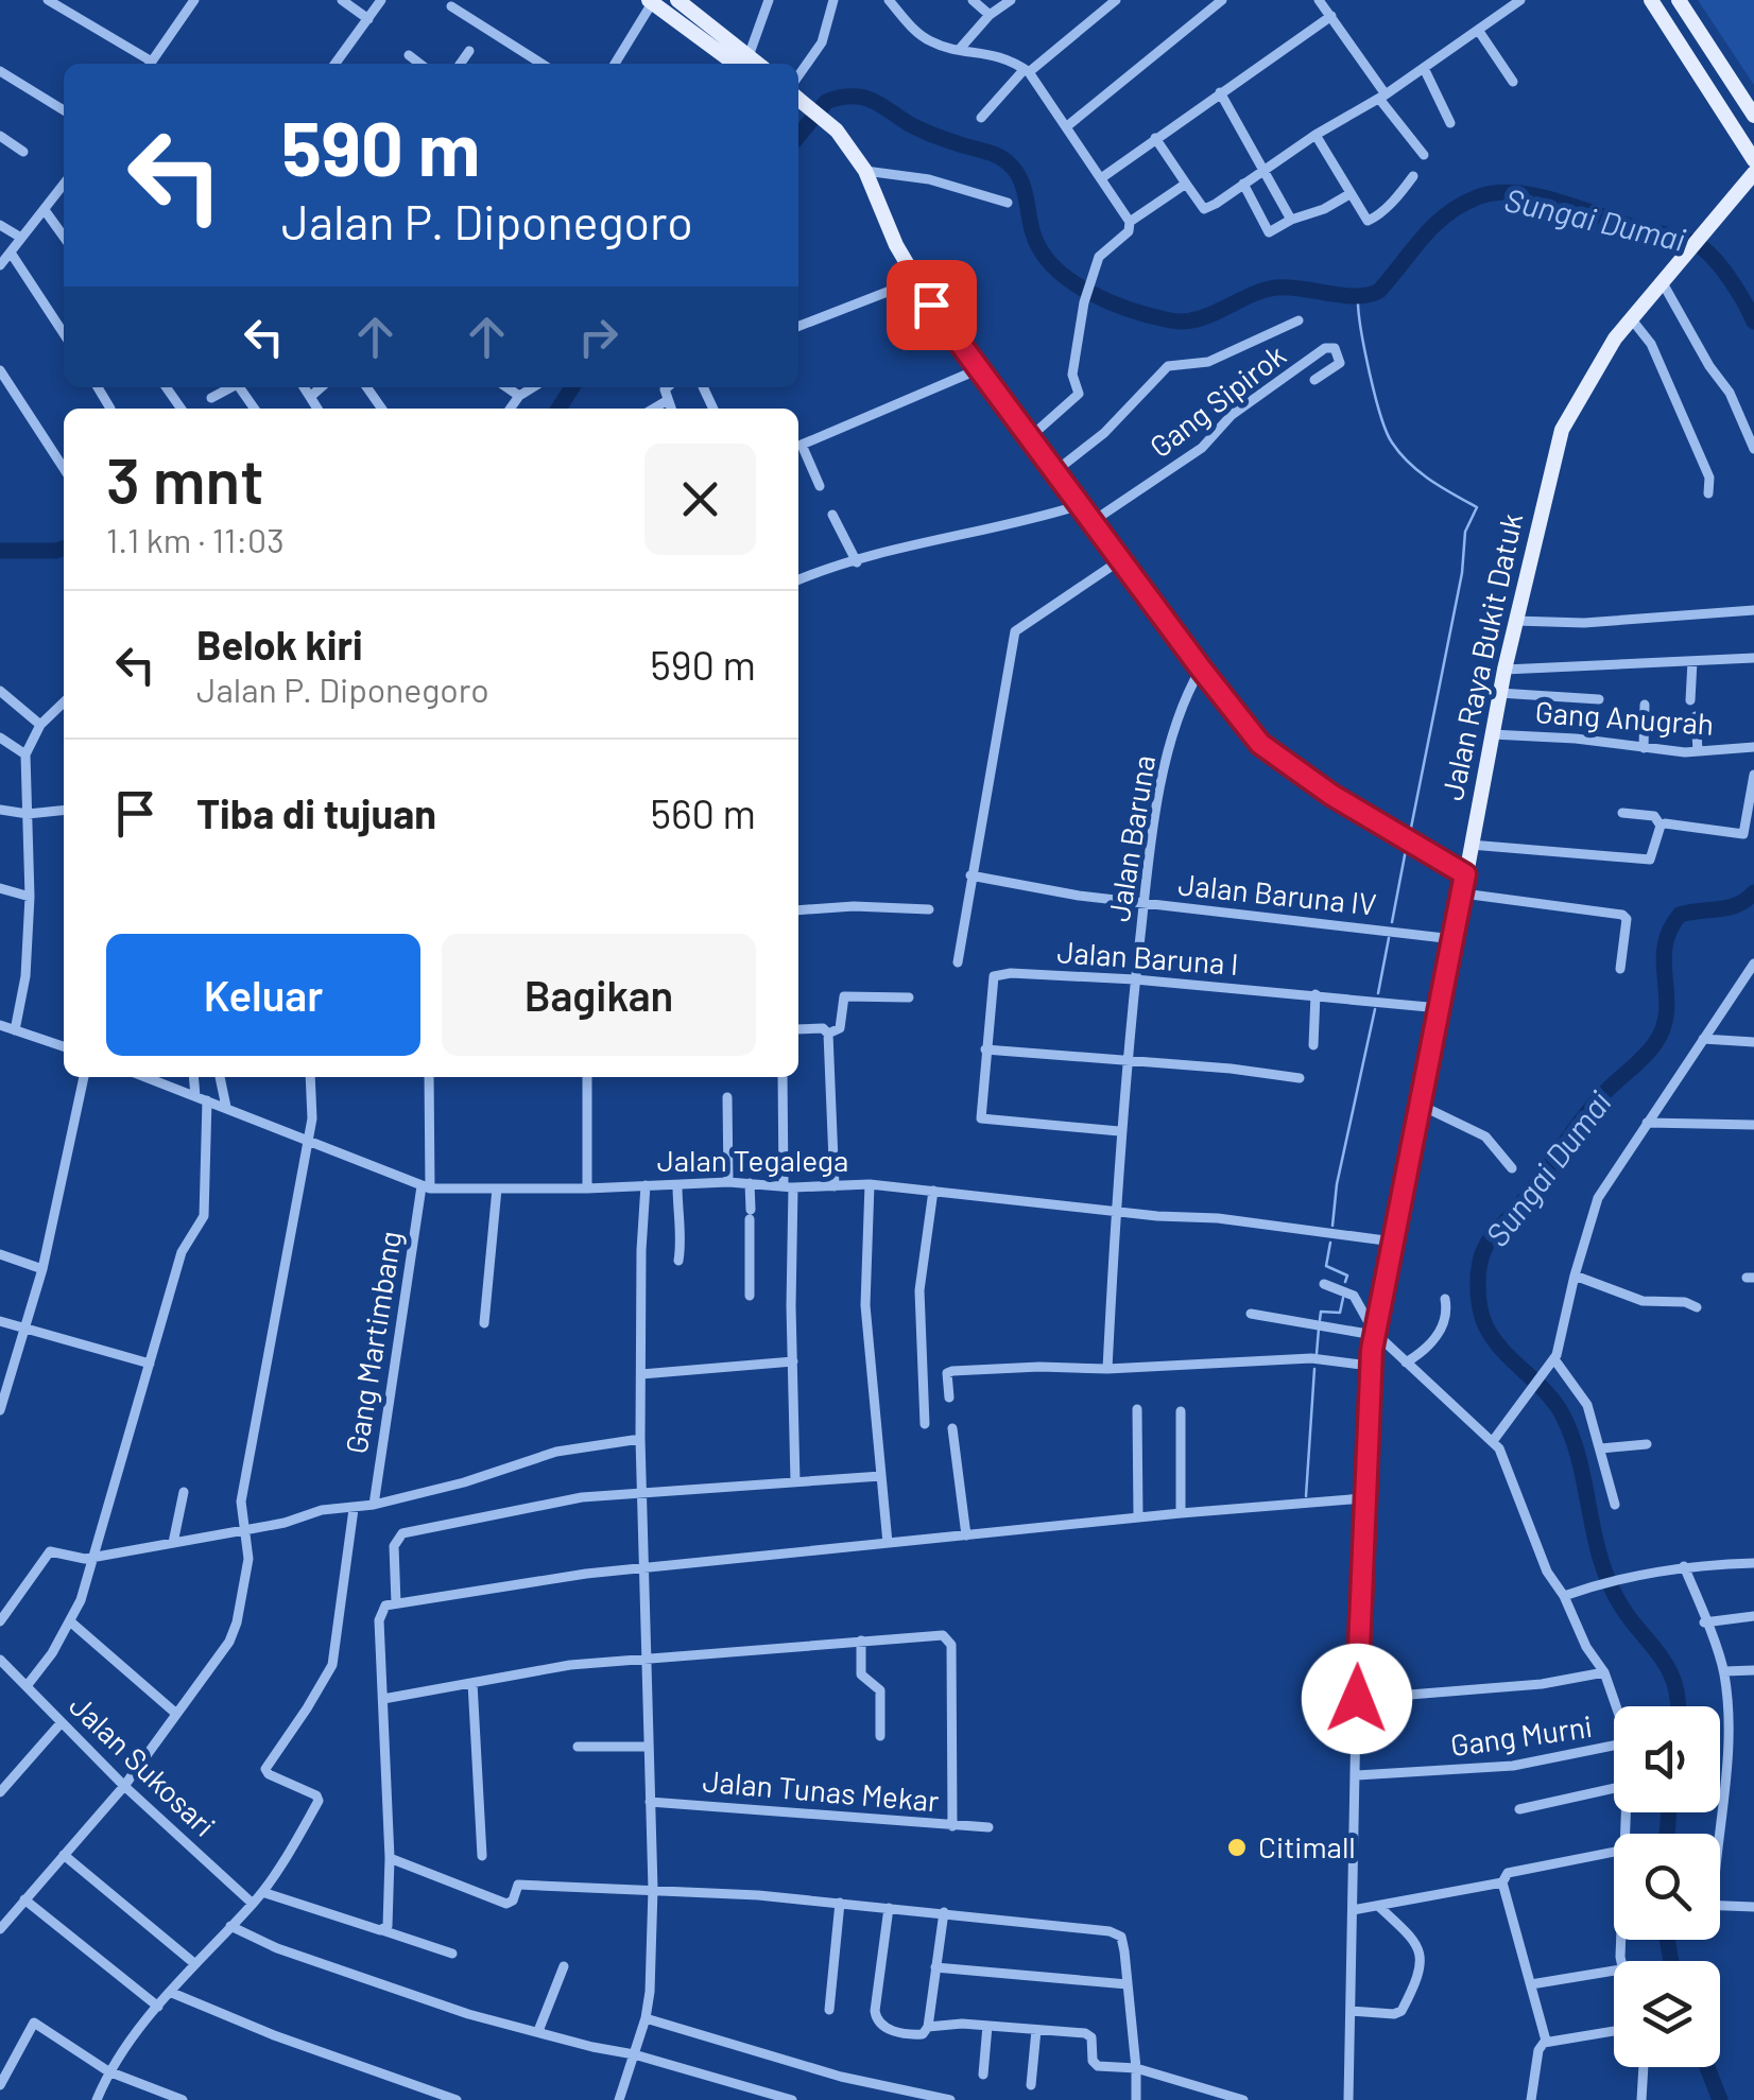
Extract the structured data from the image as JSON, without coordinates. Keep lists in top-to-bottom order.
{
  "streets": {
    "main road": ["Jalan Raya Bukit Datuk"],
    "street": [
      "Gang Sipirok",
      "Gang Anugrah",
      "Jalan Baruna",
      "Jalan Baruna IV",
      "Jalan Baruna I",
      "Jalan Tegalega",
      "Gang Martimbang",
      "Gang Murni",
      "Jalan Sukosari",
      "Jalan Tunas Mekar"
    ]
  },
  "crossings": [
    ["Jalan Raya Bukit Datuk", "Gang Anugrah"],
    ["Jalan Raya Bukit Datuk", "Jalan Baruna IV"],
    ["Jalan Raya Bukit Datuk", "Jalan Baruna I"],
    ["Jalan Raya Bukit Datuk", "Jalan Tegalega"],
    ["Jalan Raya Bukit Datuk", "Gang Murni"],
    ["Jalan Baruna", "Jalan Baruna IV"],
    ["Jalan Baruna", "Jalan Baruna I"],
    ["Jalan Baruna", "Jalan Tegalega"],
    ["Jalan Tegalega", "Gang Martimbang"]
  ],
  "water": ["Sungai Dumai"],
  "places": ["Citimall"],
  "page": {
    "turn": ["590 m", "Jalan P. Diponegoro"],
    "heading": ["3 mnt", "1.1 km · 11:03"],
    "list": [
      {
        "name": "Belok kiri",
        "note": "Jalan P. Diponegoro",
        "value": "590 m"
      },
      {
        "name": "Tiba di tujuan",
        "value": "560 m"
      }
    ],
    "buttons": ["Keluar", "Bagikan"]
  }
}
